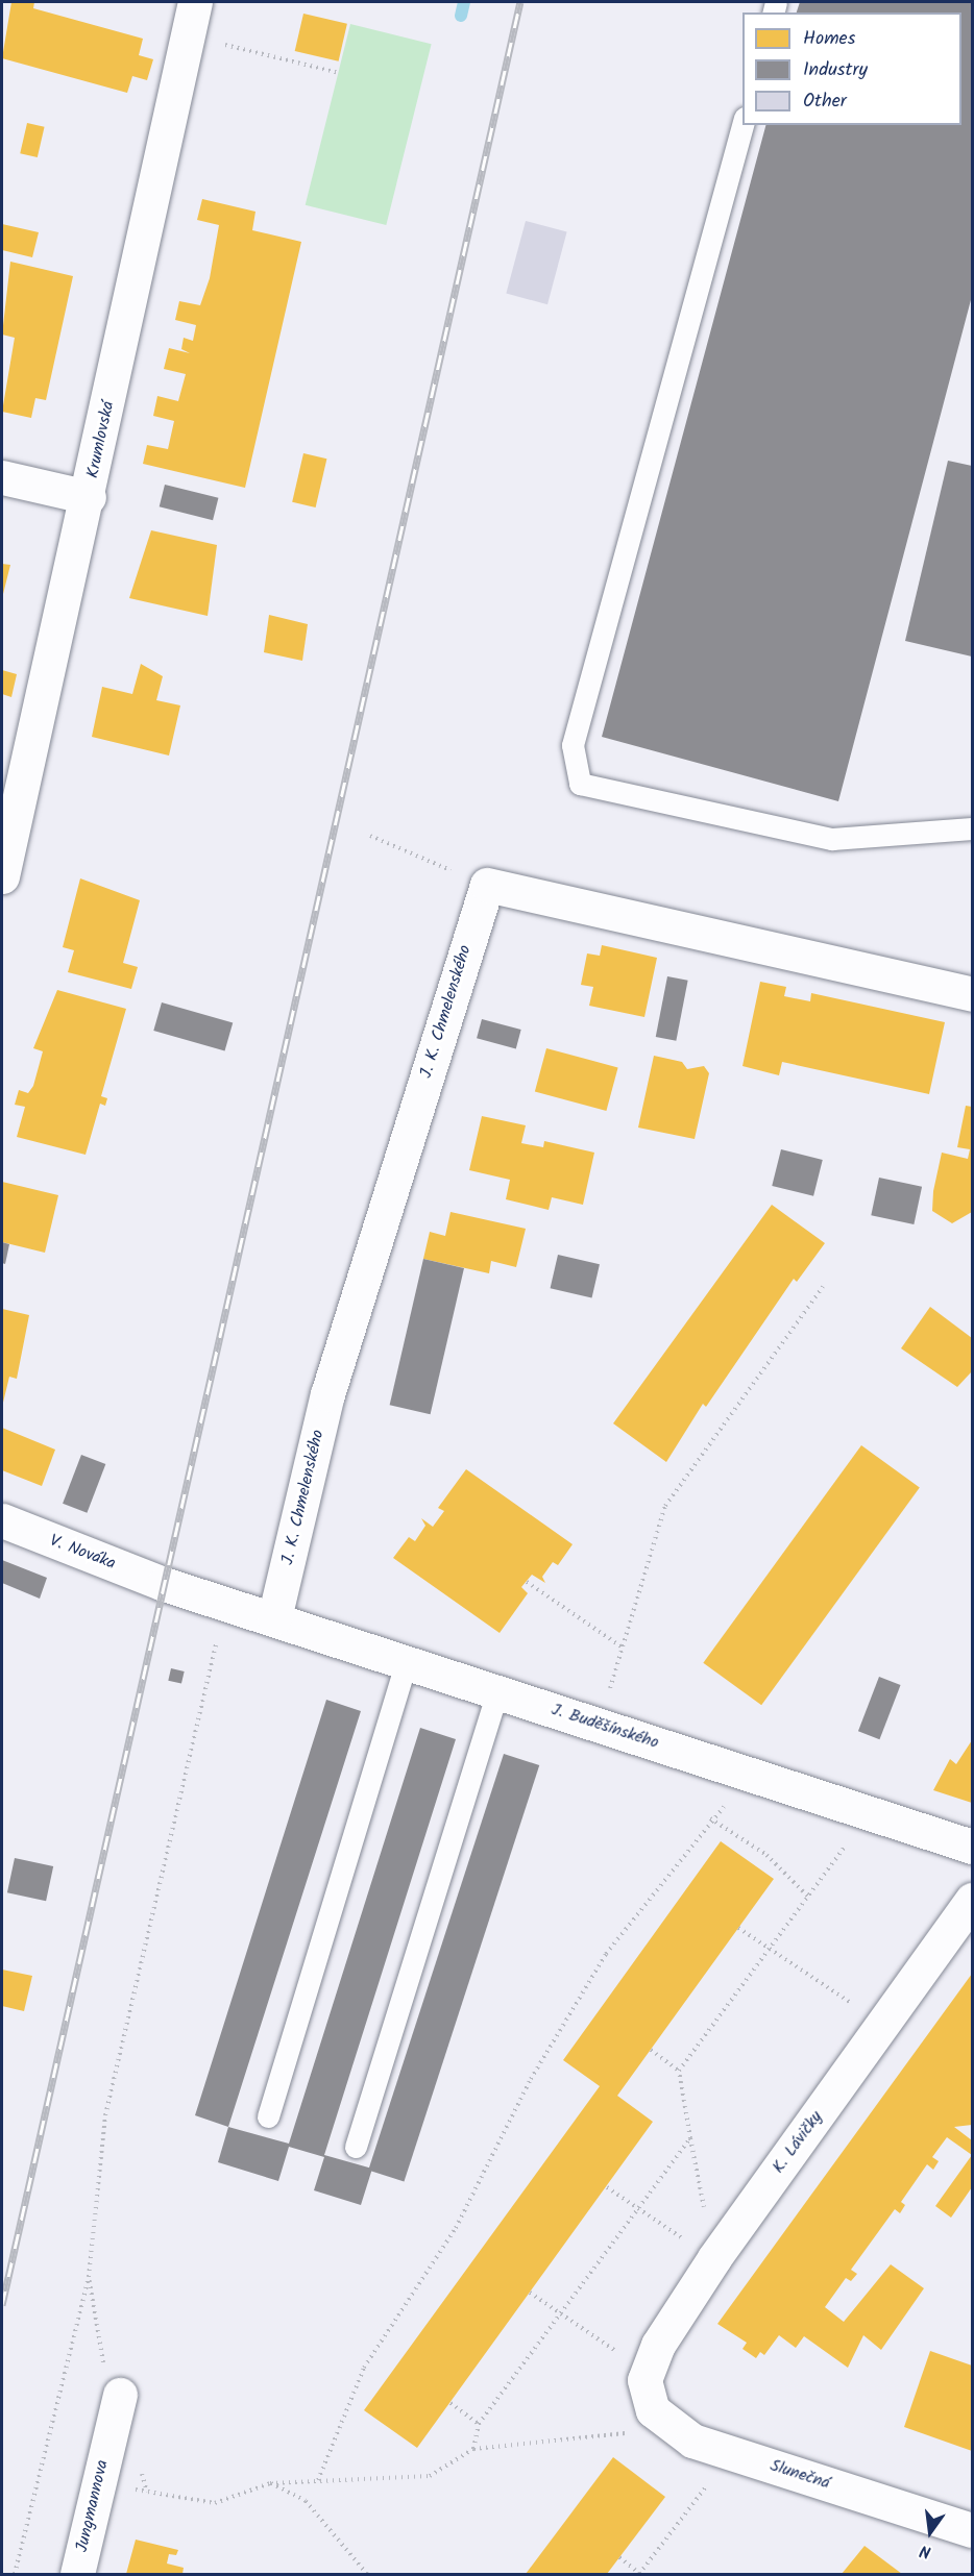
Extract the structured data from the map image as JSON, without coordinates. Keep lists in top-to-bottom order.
{
  "streets": {
    "street": [
      "Krumlovská",
      "J. K. Chmelenského",
      "V. Nováka",
      "J. Buděšínského",
      "K. Lávičky",
      "Slunečná",
      "Jungmannova"
    ]
  },
  "crossings": [
    ["J. K. Chmelenského", "J. Buděšínského"],
    ["V. Nováka", "J. Buděšínského"],
    ["K. Lávičky", "Slunečná"]
  ],
  "legend": ["Homes", "Industry", "Other"],
  "north": "bottom"
}
